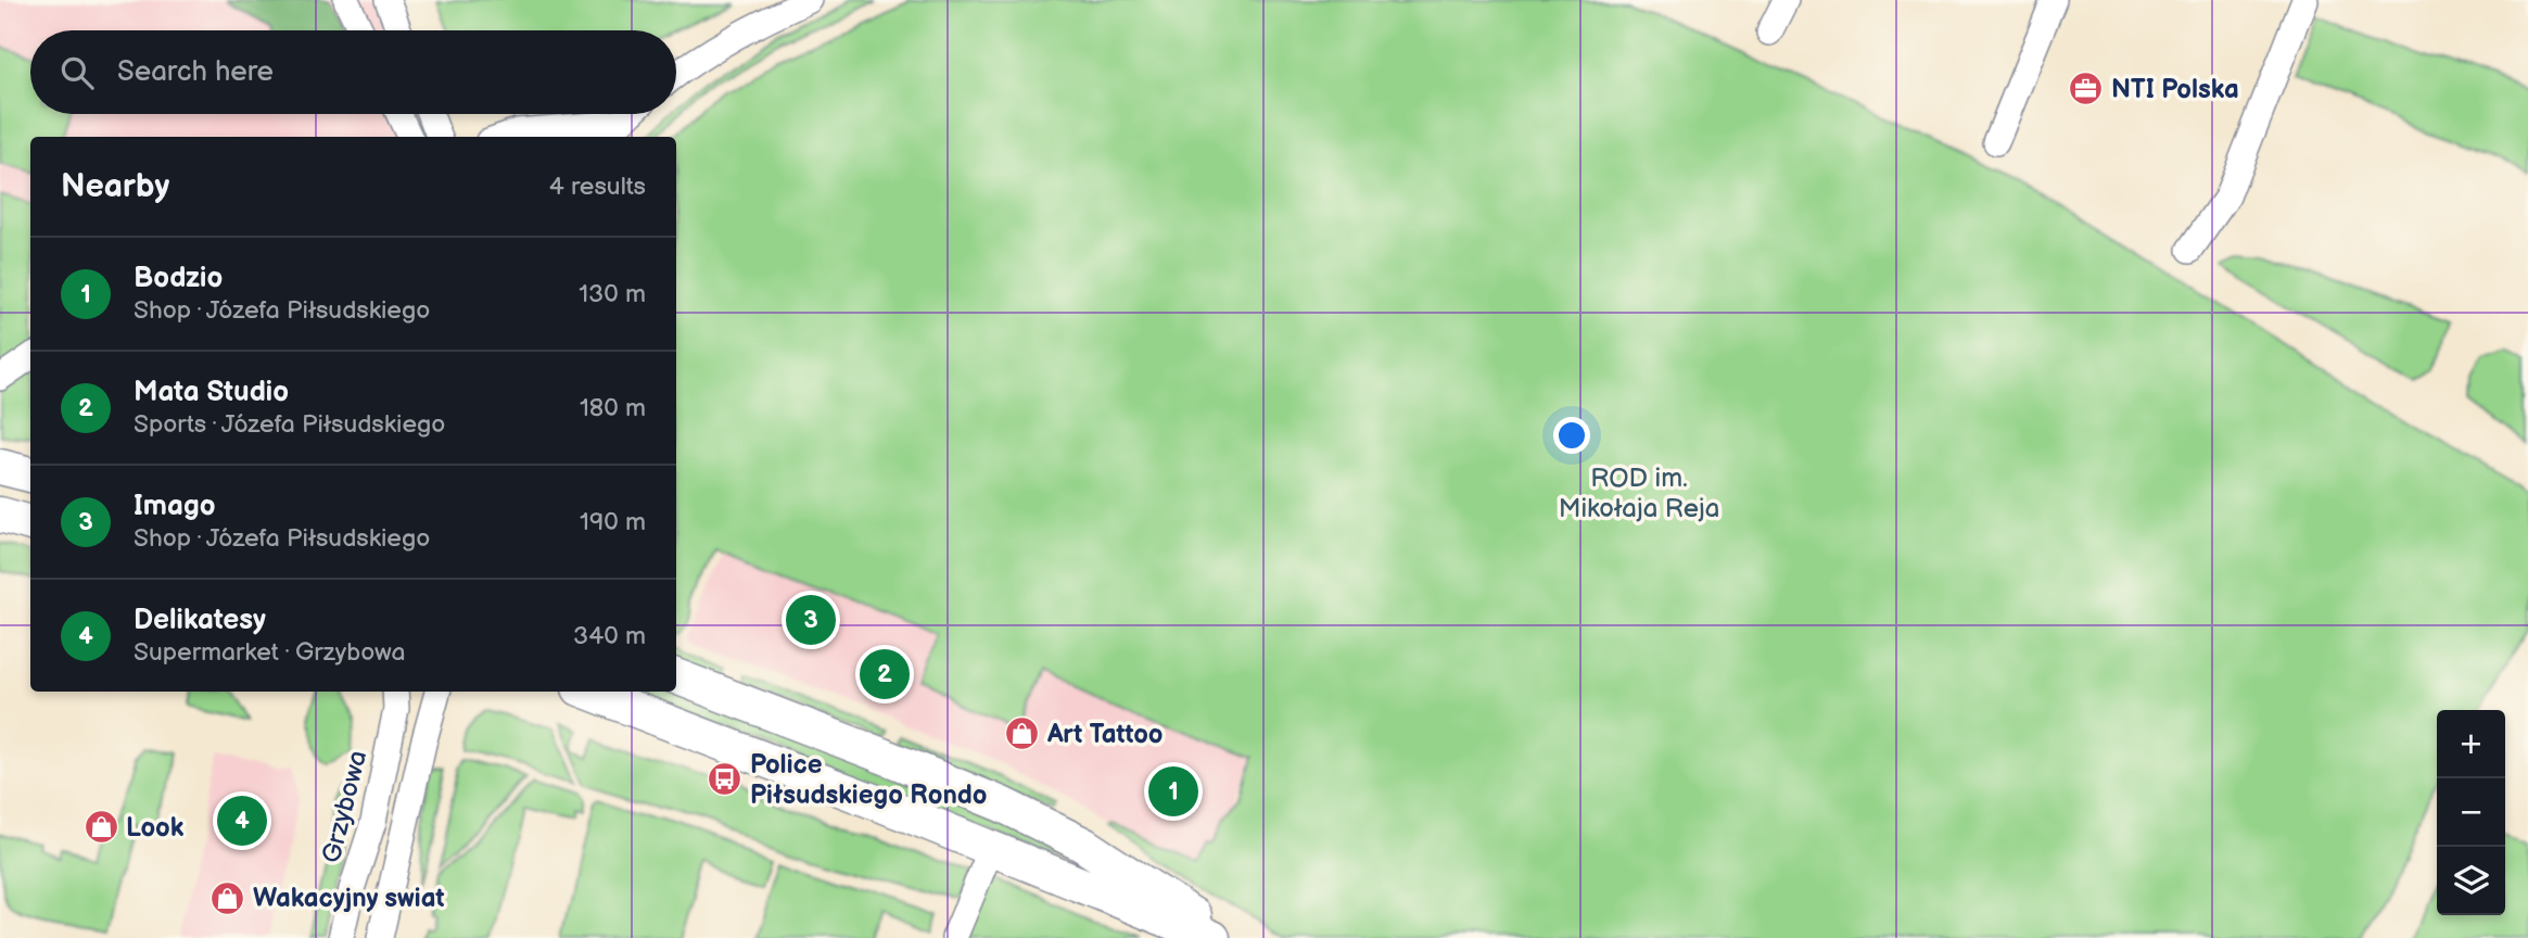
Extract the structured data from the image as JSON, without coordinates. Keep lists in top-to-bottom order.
{
  "streets": {
    "street": ["Grzybowa"]
  },
  "parks": ["ROD im. Mikołaja Reja"],
  "places": {
    "office": ["NTI Polska"],
    "shop": ["Art Tattoo", "Look", "Wakacyjny swiat"],
    "bus stop": ["Police Piłsudskiego Rondo"]
  },
  "page": {
    "search": "Search here",
    "heading": ["Nearby", "4 results"],
    "list": [
      {
        "mark": "1",
        "name": "Bodzio",
        "note": "Shop · Józefa Piłsudskiego",
        "value": "130 m"
      },
      {
        "mark": "2",
        "name": "Mata Studio",
        "note": "Sports · Józefa Piłsudskiego",
        "value": "180 m"
      },
      {
        "mark": "3",
        "name": "Imago",
        "note": "Shop · Józefa Piłsudskiego",
        "value": "190 m"
      },
      {
        "mark": "4",
        "name": "Delikatesy",
        "note": "Supermarket · Grzybowa",
        "value": "340 m"
      }
    ],
    "pins": [
      "3",
      "2",
      "1",
      "4"
    ],
    "map_buttons": ["+", "−"]
  }
}
